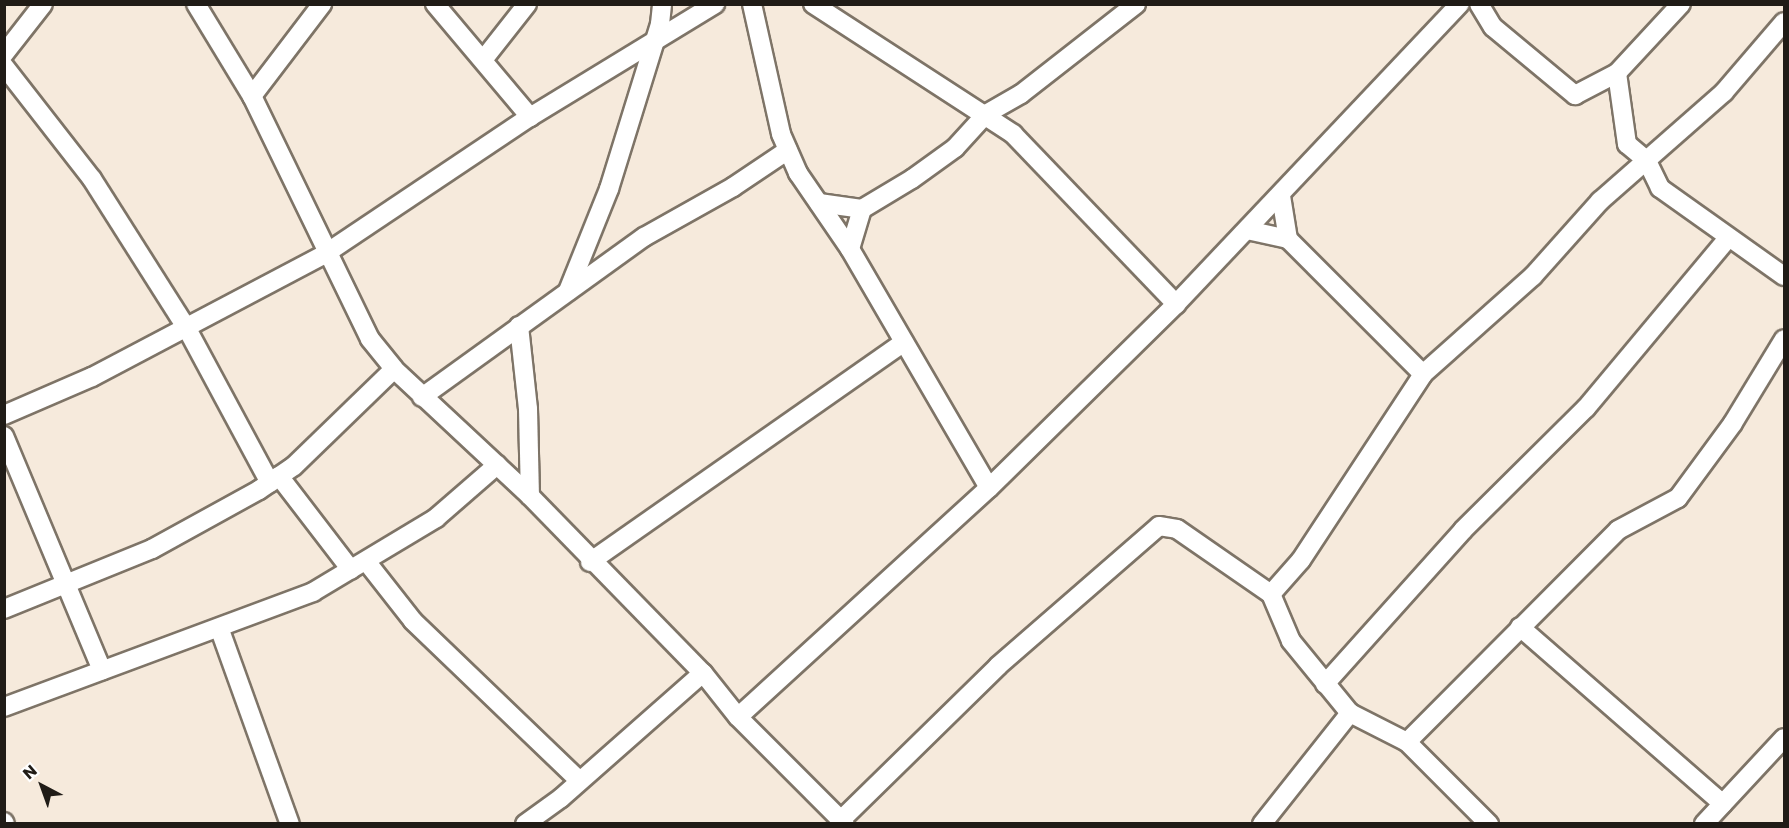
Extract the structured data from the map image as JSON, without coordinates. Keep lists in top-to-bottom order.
{
  "north": "top left"
}
